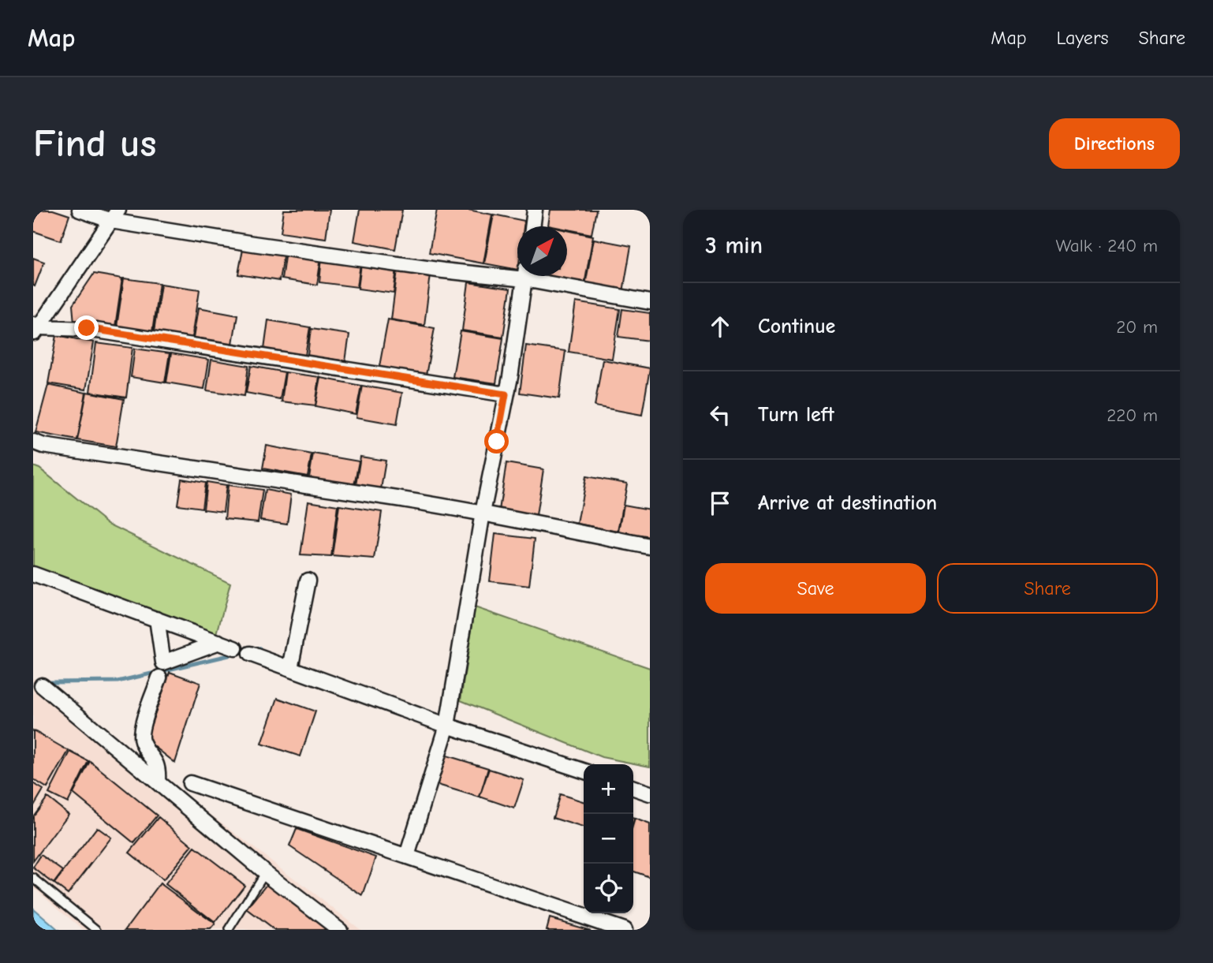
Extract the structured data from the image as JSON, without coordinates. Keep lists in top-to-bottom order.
{
  "north": "top right",
  "page": {
    "header": "Map",
    "nav": ["Map", "Layers", "Share"],
    "buttons": [
      "Directions",
      ["Save", "Share"]
    ],
    "title": "Find us",
    "heading": ["3 min", "Walk · 240 m"],
    "list": [
      ["Continue", "20 m"],
      ["Turn left", "220 m"],
      "Arrive at destination"
    ],
    "map_buttons": ["+", "−"]
  }
}
